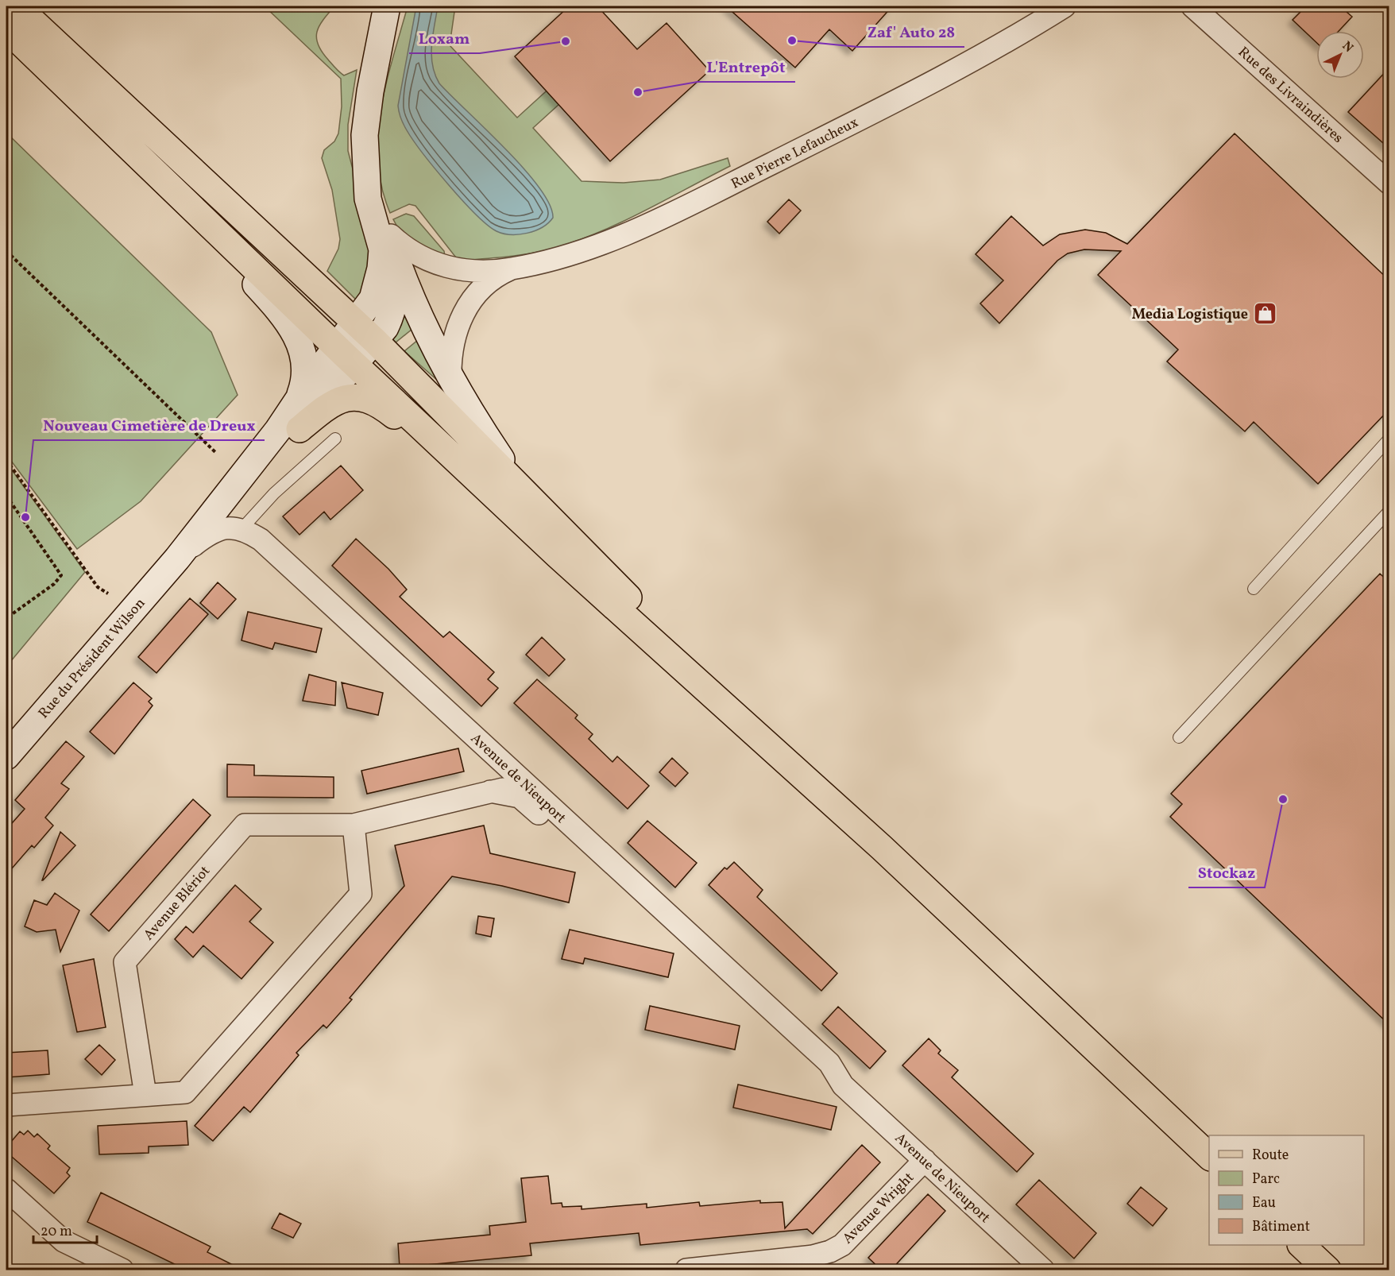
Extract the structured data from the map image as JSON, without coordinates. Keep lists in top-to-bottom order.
{
  "streets": {
    "main road": ["Rue du Président Wilson"],
    "street": [
      "Rue des Livraindières",
      "Rue Pierre Lefaucheux",
      "Avenue de Nieuport",
      "Avenue Blériot",
      "Avenue Wright"
    ]
  },
  "crossings": [
    ["Avenue de Nieuport", "Avenue Blériot"],
    ["Avenue de Nieuport", "Avenue Wright"]
  ],
  "places": {
    "other": [
      "Zaf' Auto 28",
      "Loxam",
      "L'Entrepôt",
      "Nouveau Cimetière de Dreux",
      "Stockaz"
    ],
    "shop": ["Media Logistique"]
  },
  "legend": [
    "Route",
    "Parc",
    "Eau",
    "Bâtiment"
  ],
  "scale_bar": "20 m",
  "north": "top right"
}
